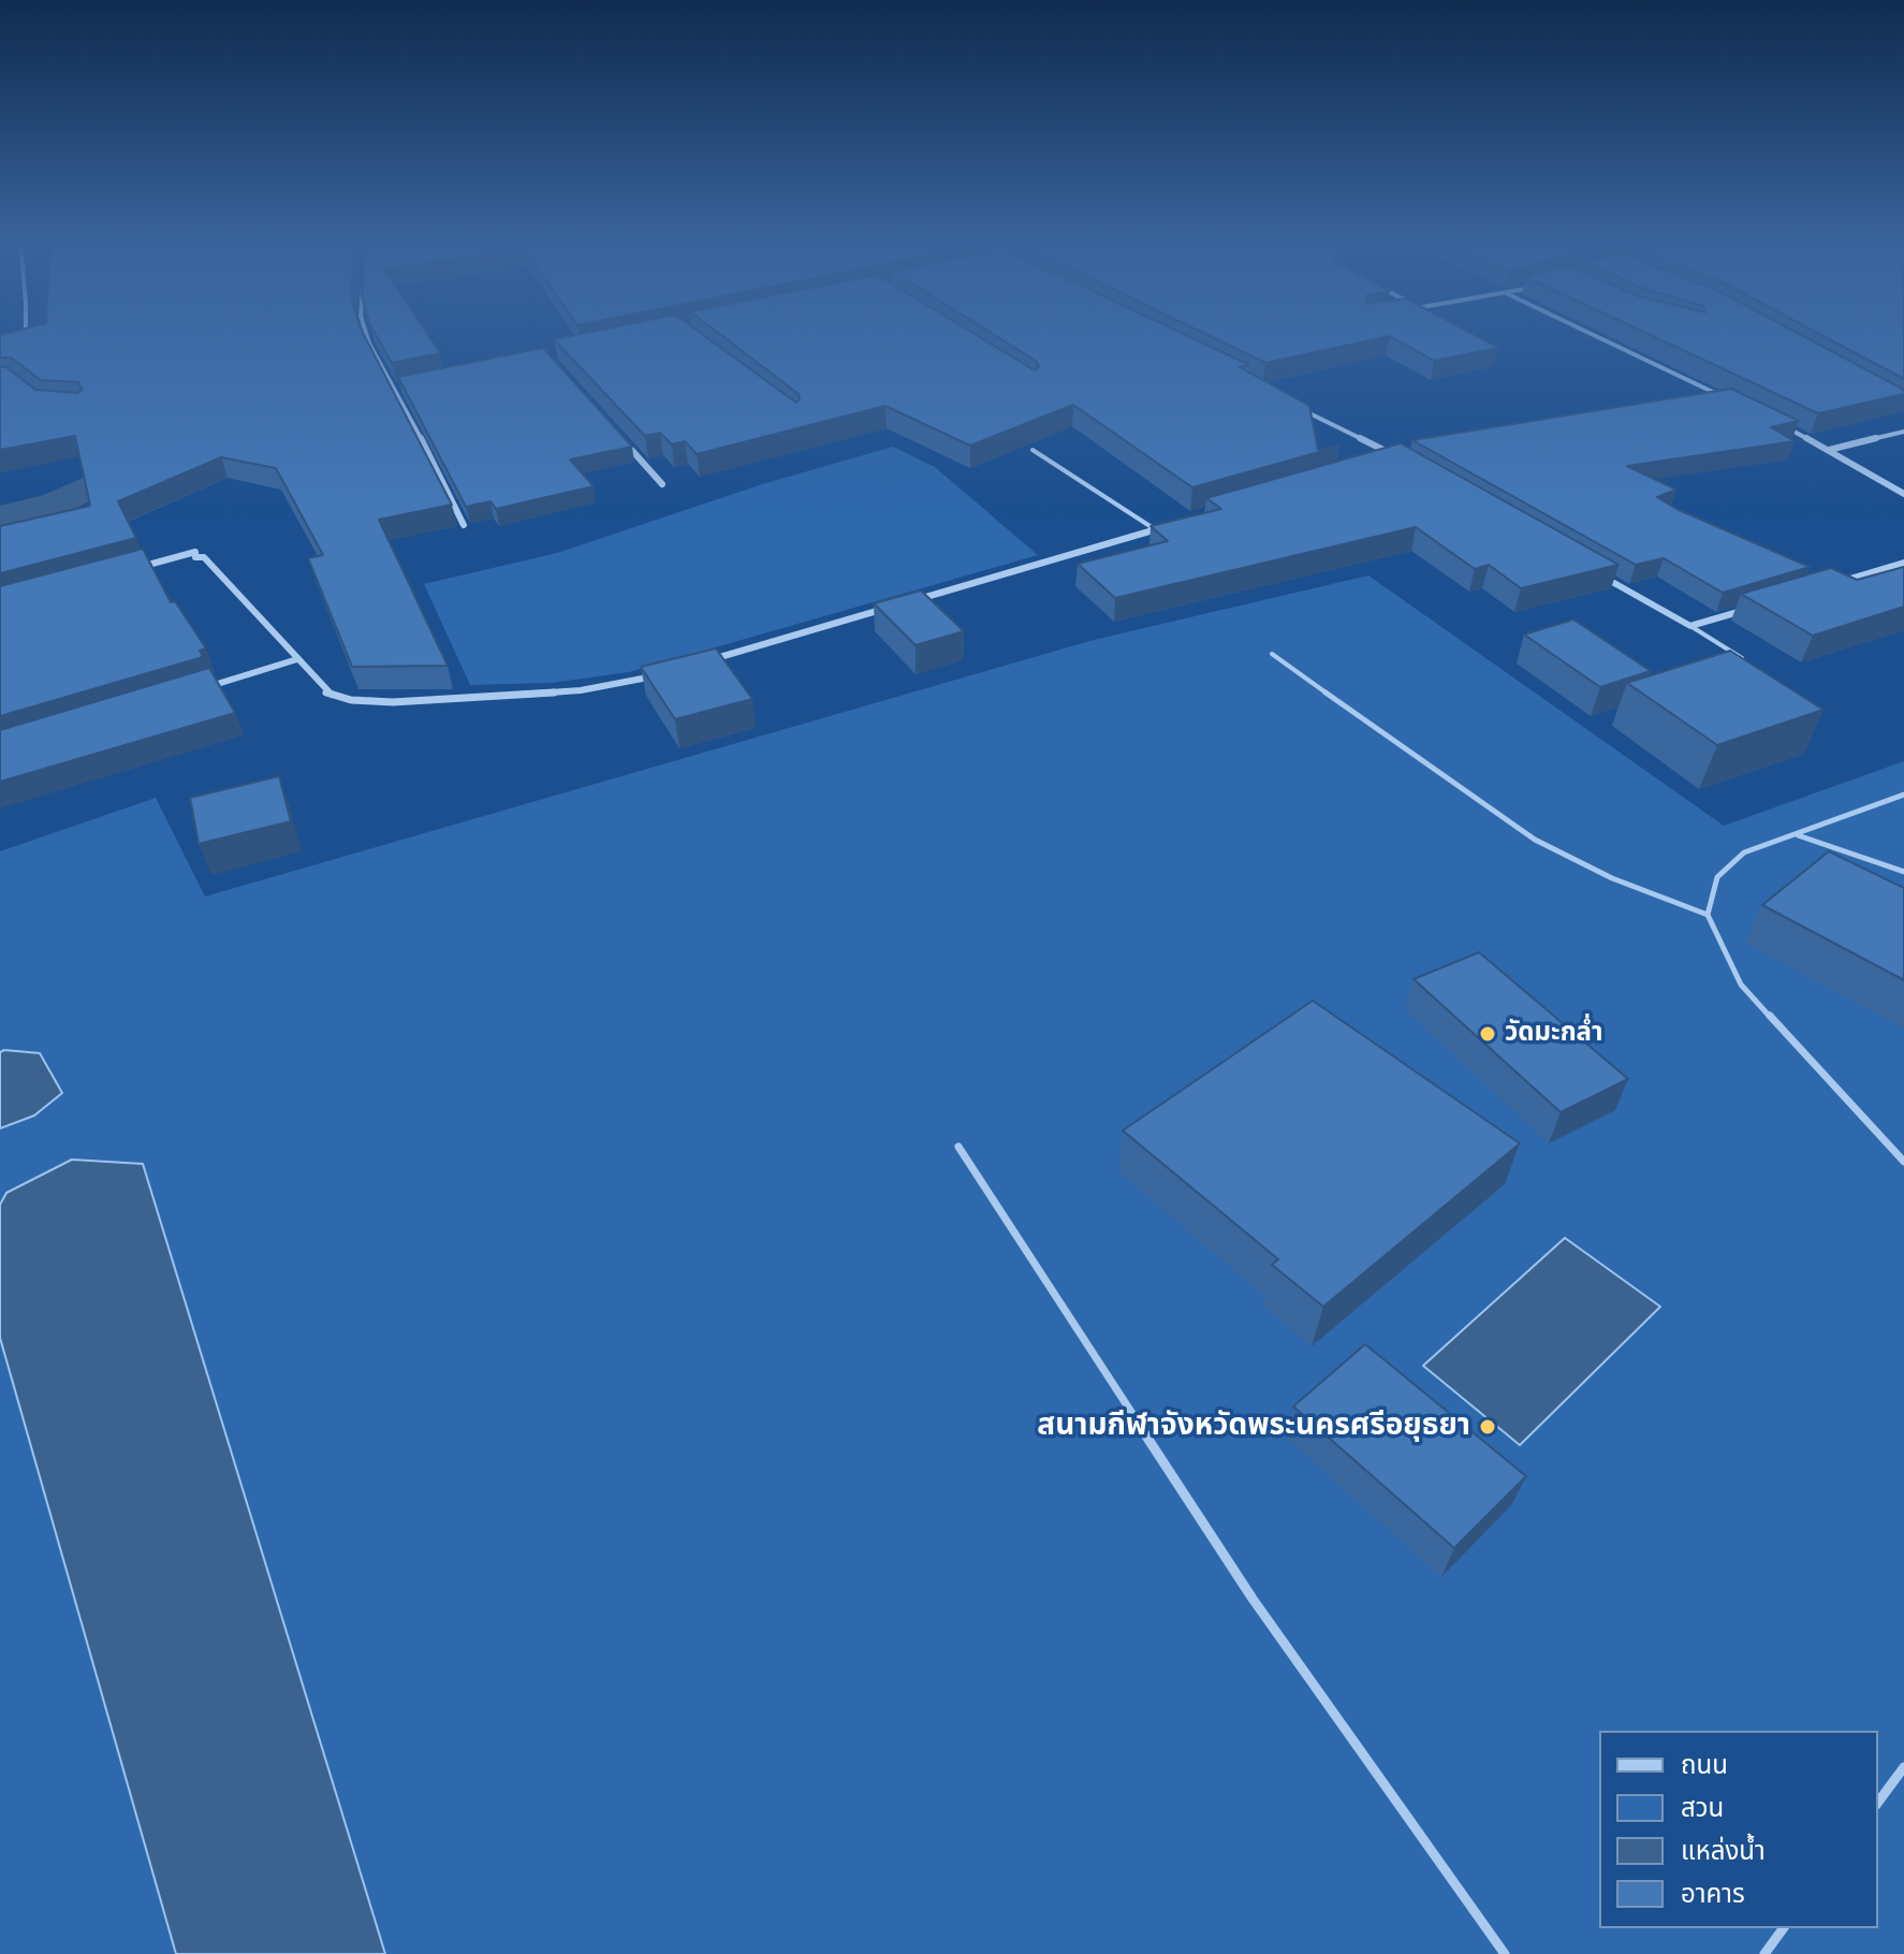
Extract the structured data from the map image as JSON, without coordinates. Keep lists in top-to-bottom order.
{
  "places": ["วัดมะกล่ำ", "สนามกีฬาจังหวัดพระนครศรีอยุธยา"],
  "legend": [
    "ถนน",
    "สวน",
    "แหล่งน้ำ",
    "อาคาร"
  ]
}
